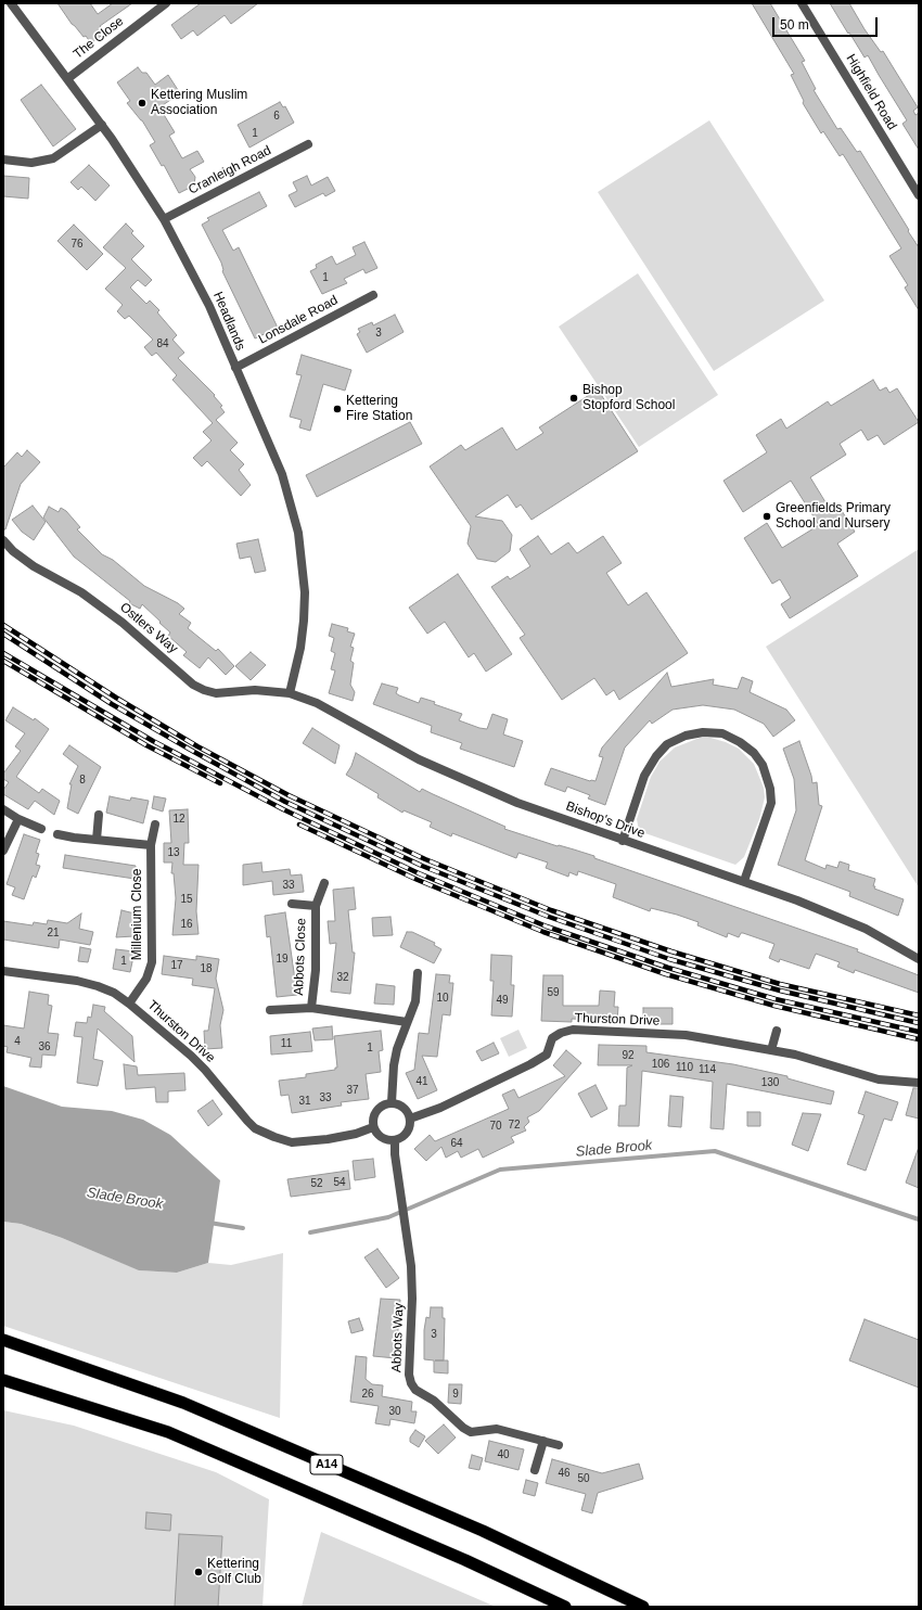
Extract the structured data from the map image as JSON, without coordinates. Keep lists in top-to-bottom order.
{
  "streets": {
    "highway": ["A14"],
    "street": [
      "The Close",
      "Highfield Road",
      "Cranleigh Road",
      "Lonsdale Road",
      "Headlands",
      "Ostlers Way",
      "Bishop's Drive",
      "Millenium Close",
      "Abbots Close",
      "Thurston Drive",
      "Abbots Way"
    ]
  },
  "crossings": [
    ["The Close", "Headlands"],
    ["Cranleigh Road", "Headlands"],
    ["Lonsdale Road", "Headlands"],
    ["Headlands", "Ostlers Way"],
    ["Headlands", "Bishop's Drive"],
    ["Ostlers Way", "Bishop's Drive"],
    ["Millenium Close", "Thurston Drive"],
    ["Thurston Drive", "Abbots Way"]
  ],
  "water": ["Slade Brook"],
  "places": [
    "Kettering Muslim Association",
    "Bishop Stopford School",
    "Kettering Fire Station",
    "Greenfields Primary School and Nursery",
    "Kettering Golf Club"
  ],
  "house_numbers": [
    "6",
    "1",
    "76",
    "1",
    "3",
    "84",
    "8",
    "12",
    "13",
    "33",
    "15",
    "16",
    "21",
    "19",
    "1",
    "17",
    "18",
    "32",
    "59",
    "10",
    "49",
    "4",
    "11",
    "36",
    "1",
    "92",
    "106",
    "110",
    "114",
    "41",
    "130",
    "37",
    "33",
    "31",
    "72",
    "70",
    "64",
    "54",
    "52",
    "3",
    "26",
    "9",
    "30",
    "40",
    "46",
    "50"
  ],
  "scale_bar": "50 m"
}
